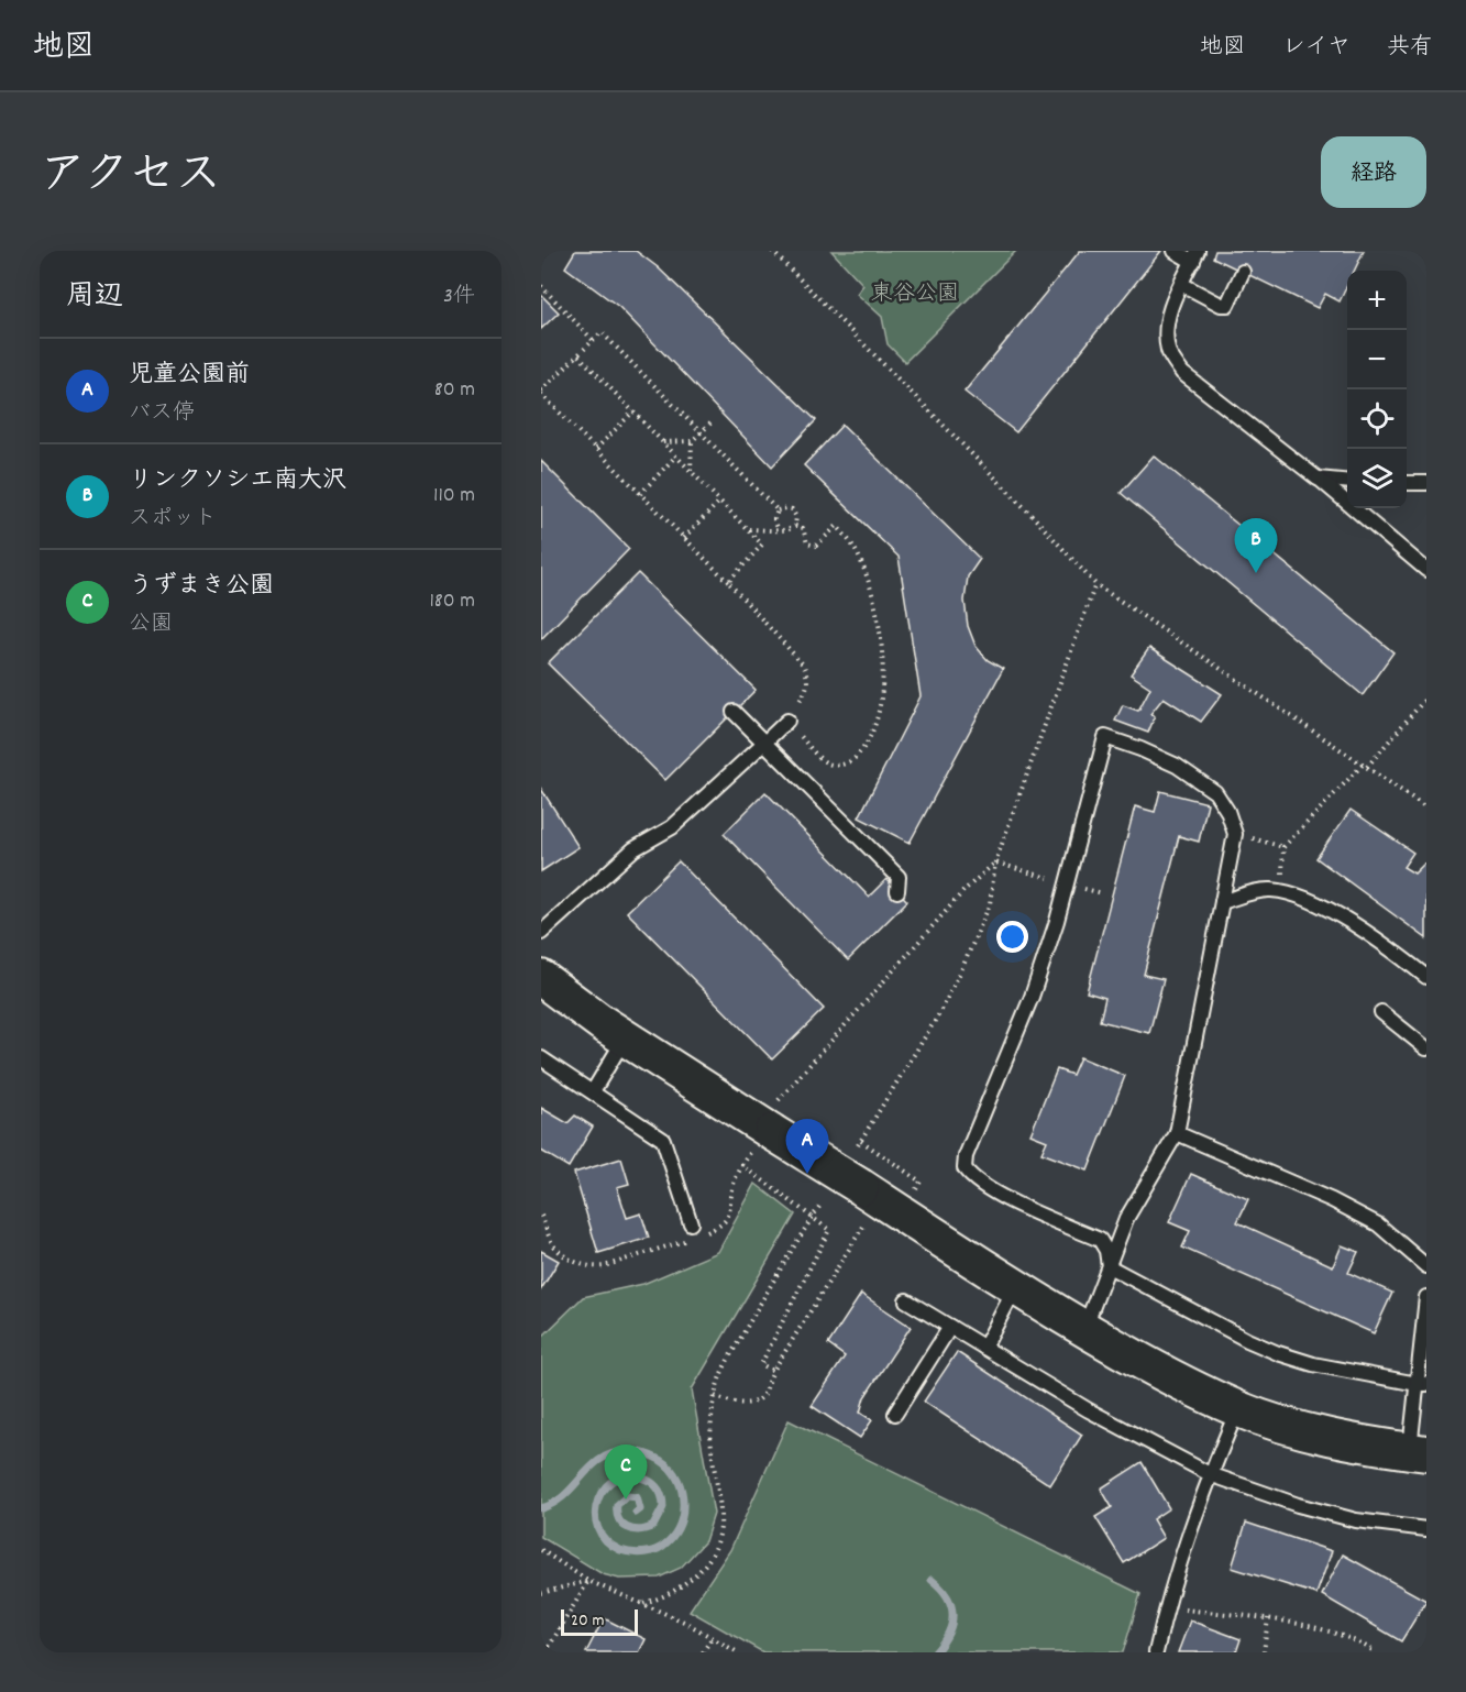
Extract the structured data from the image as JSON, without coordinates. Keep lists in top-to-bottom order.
{
  "parks": ["東谷公園"],
  "scale_bar": "20 m",
  "page": {
    "header": "地図",
    "nav": ["地図", "レイヤ", "共有"],
    "title": "アクセス",
    "buttons": "経路",
    "heading": ["周辺", "3件"],
    "map_buttons": ["+", "−"],
    "list": [
      {
        "mark": "A",
        "name": "児童公園前",
        "note": "バス停",
        "value": "80 m"
      },
      {
        "mark": "B",
        "name": "リンクソシエ南大沢",
        "note": "スポット",
        "value": "110 m"
      },
      {
        "mark": "C",
        "name": "うずまき公園",
        "note": "公園",
        "value": "180 m"
      }
    ],
    "pins": ["B", "A", "C"],
    "scale": "20 m"
  }
}
